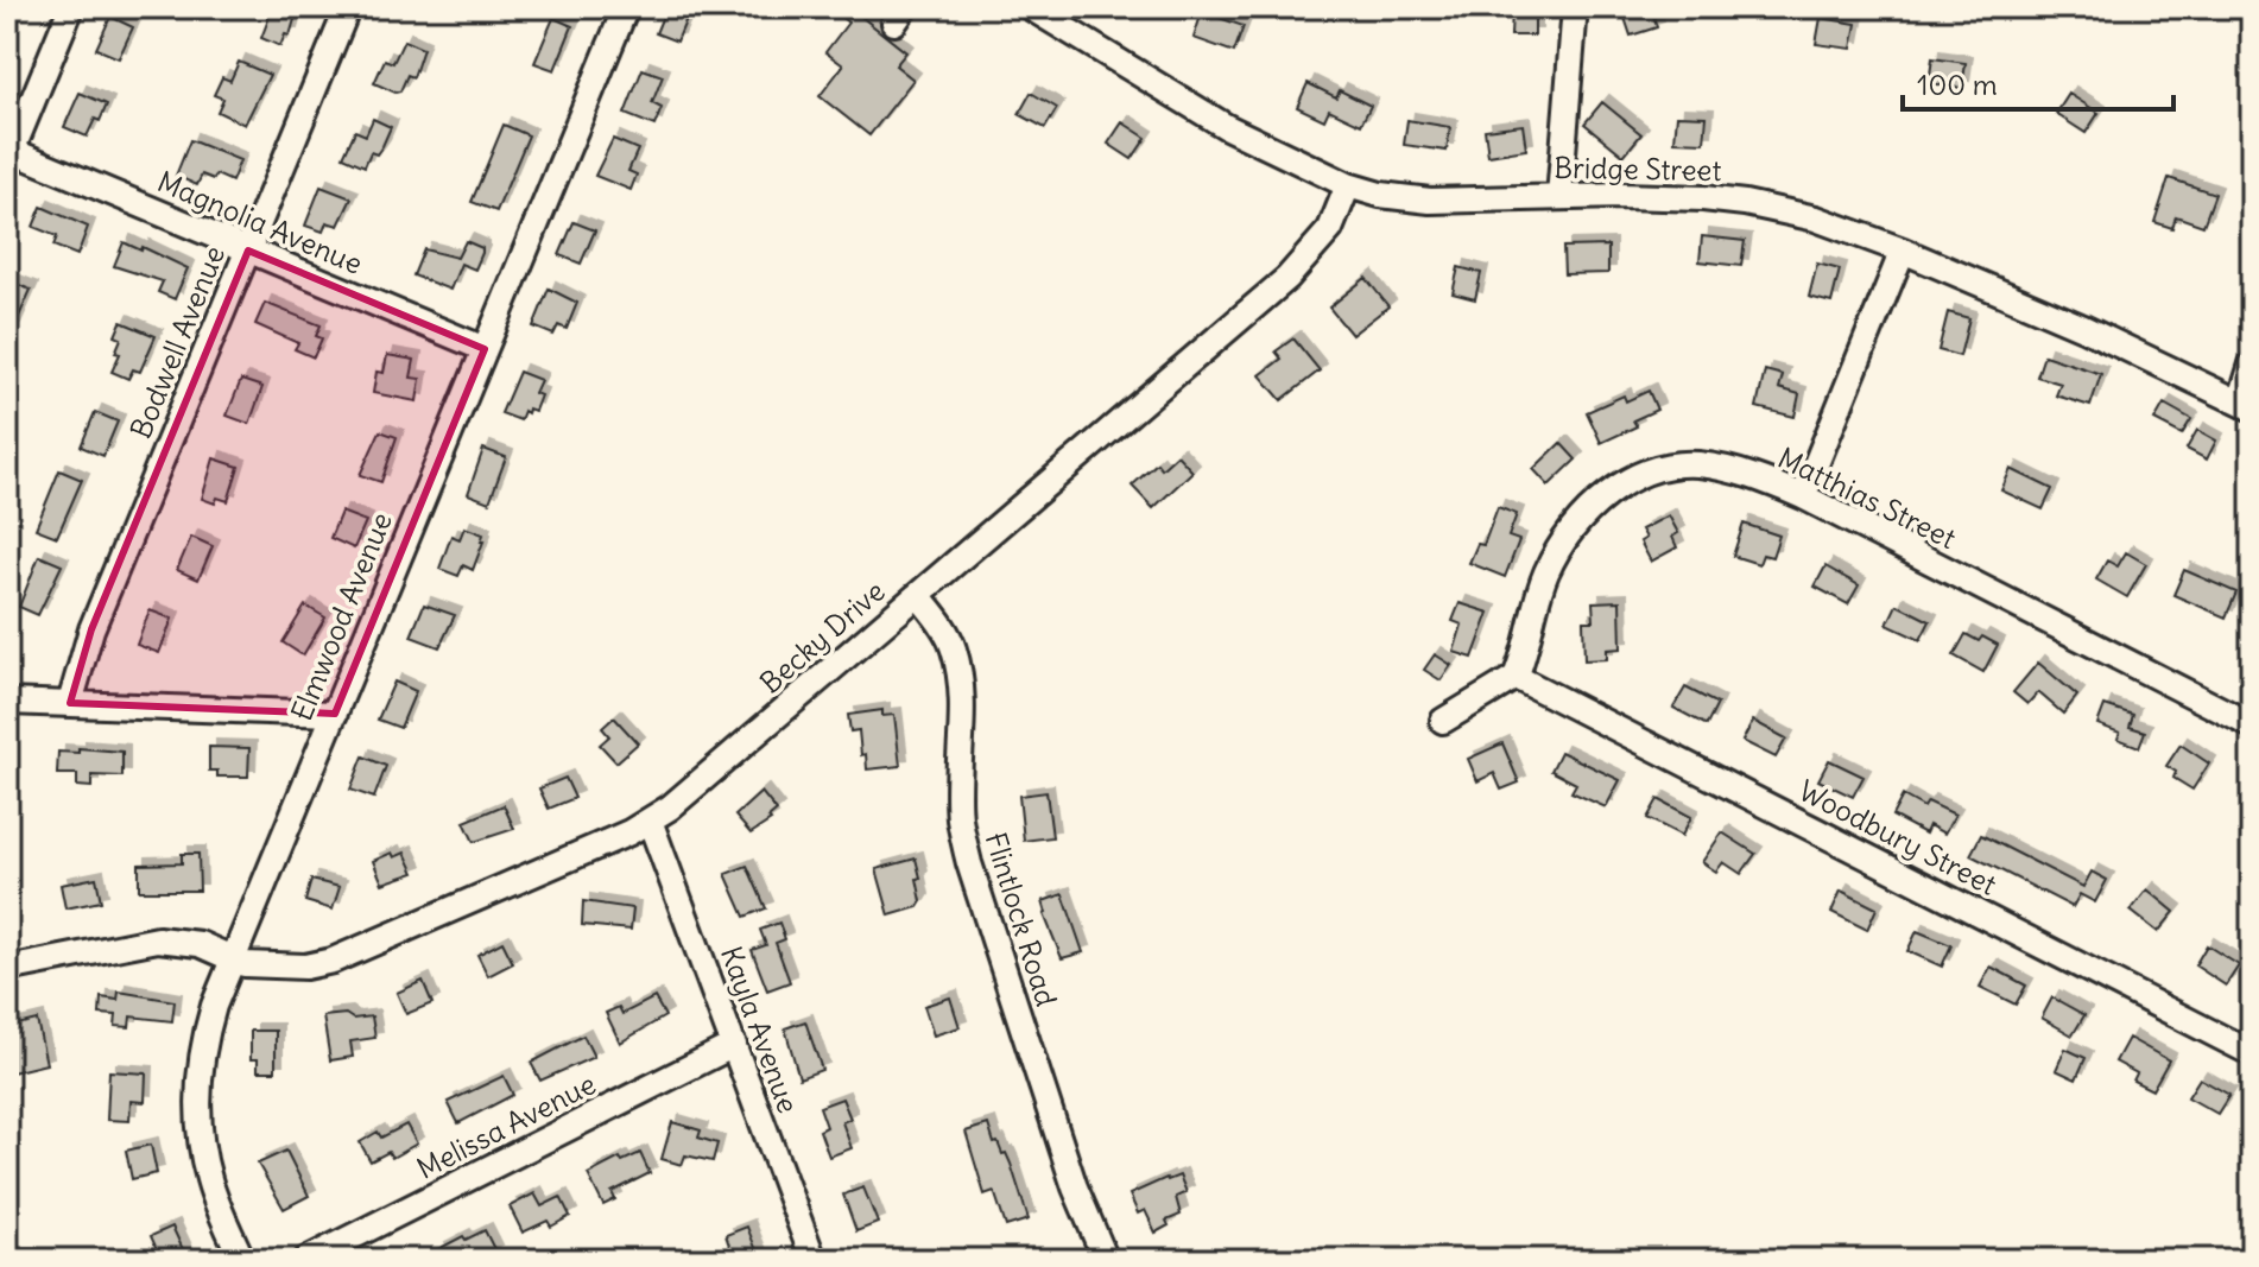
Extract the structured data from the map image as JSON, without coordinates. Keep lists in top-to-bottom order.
{
  "streets": {
    "street": [
      "Bridge Street",
      "Magnolia Avenue",
      "Bodwell Avenue",
      "Matthias Street",
      "Elmwood Avenue",
      "Becky Drive",
      "Woodbury Street",
      "Flintlock Road",
      "Kayla Avenue",
      "Melissa Avenue"
    ]
  },
  "crossings": [
    ["Bridge Street", "Becky Drive"],
    ["Magnolia Avenue", "Bodwell Avenue"],
    ["Magnolia Avenue", "Elmwood Avenue"],
    ["Matthias Street", "Woodbury Street"],
    ["Elmwood Avenue", "Becky Drive"],
    ["Becky Drive", "Flintlock Road"],
    ["Becky Drive", "Kayla Avenue"],
    ["Kayla Avenue", "Melissa Avenue"]
  ],
  "scale_bar": "100 m"
}
